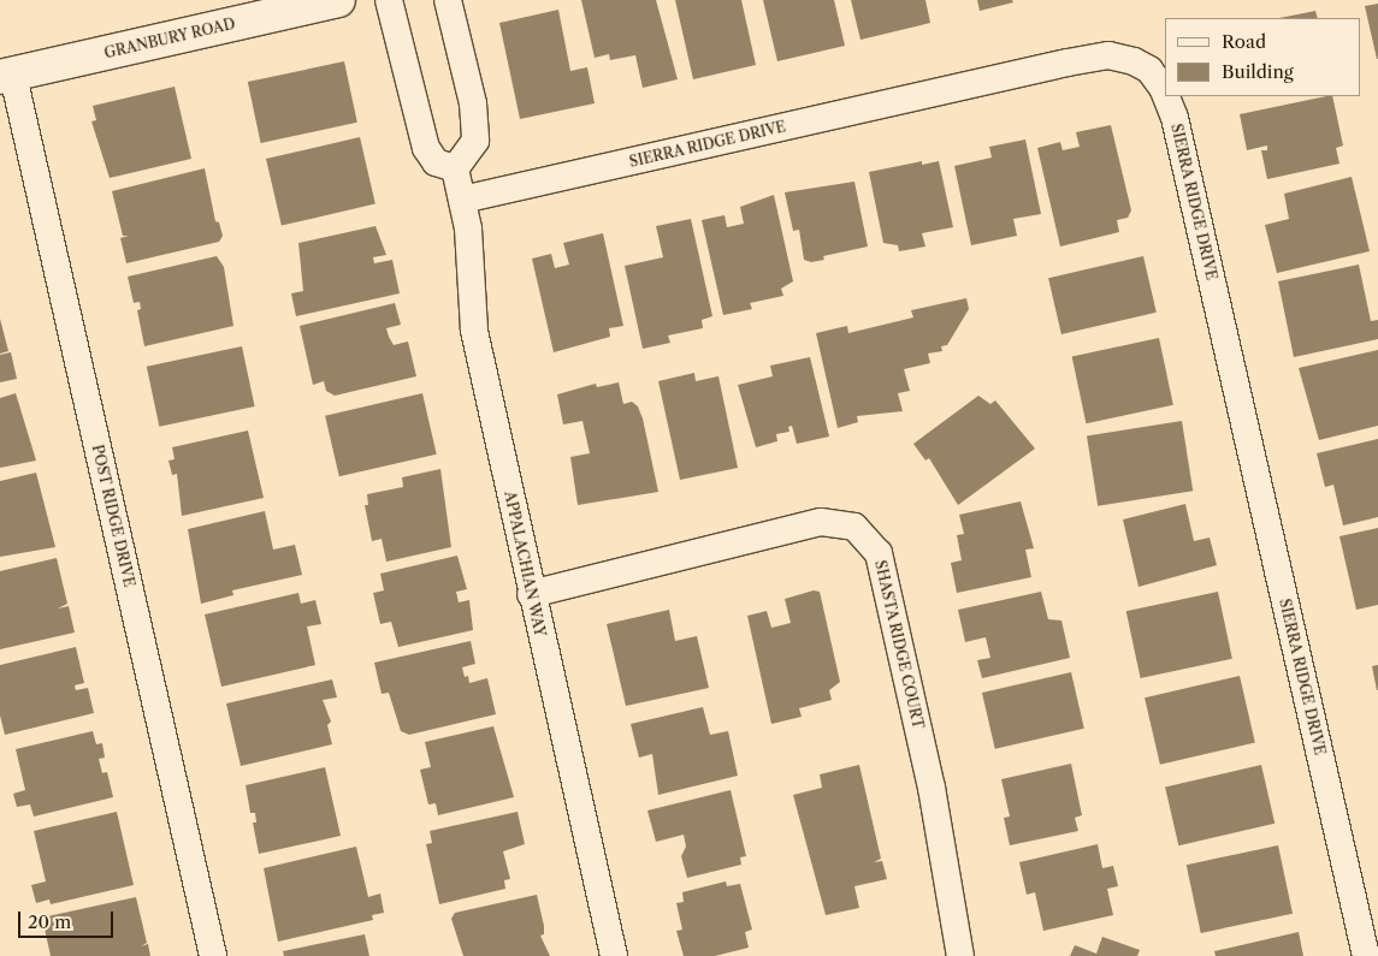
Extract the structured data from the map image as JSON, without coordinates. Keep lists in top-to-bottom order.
{
  "streets": {
    "main road": ["GRANBURY ROAD"],
    "street": [
      "SIERRA RIDGE DRIVE",
      "POST RIDGE DRIVE",
      "APPALACHIAN WAY",
      "SHASTA RIDGE COURT"
    ]
  },
  "crossings": [
    ["GRANBURY ROAD", "POST RIDGE DRIVE"],
    ["SIERRA RIDGE DRIVE", "APPALACHIAN WAY"],
    ["APPALACHIAN WAY", "SHASTA RIDGE COURT"]
  ],
  "legend": ["Road", "Building"],
  "scale_bar": "20 m"
}
